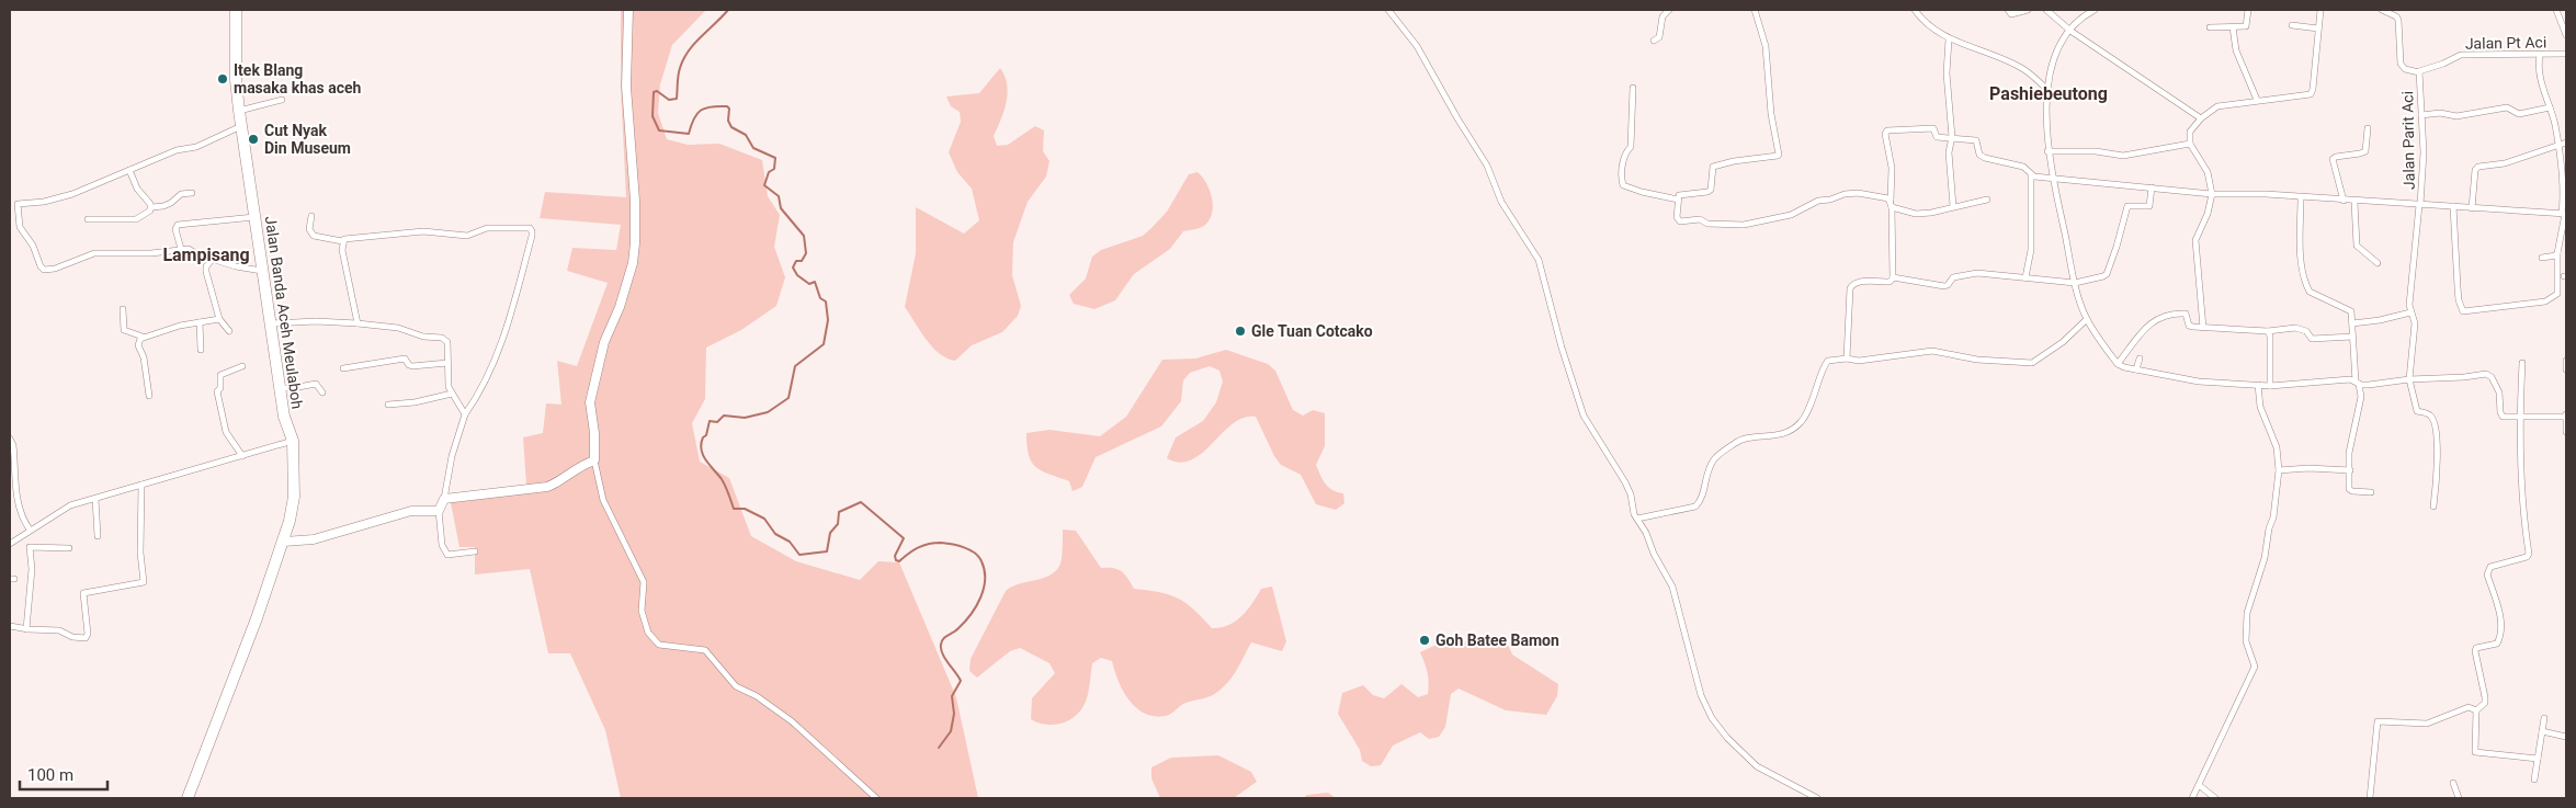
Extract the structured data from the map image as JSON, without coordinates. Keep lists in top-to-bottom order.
{
  "streets": {
    "highway": ["Jalan Banda Aceh Meulaboh"],
    "street": ["Jalan Pt Aci", "Jalan Parit Aci"]
  },
  "crossings": [
    ["Jalan Pt Aci", "Jalan Parit Aci"]
  ],
  "districts": ["Pashiebeutong", "Lampisang"],
  "places": [
    "Itek Blang masaka khas aceh",
    "Cut Nyak Din Museum",
    "Gle Tuan Cotcako",
    "Goh Batee Bamon"
  ],
  "scale_bar": "100 m"
}
